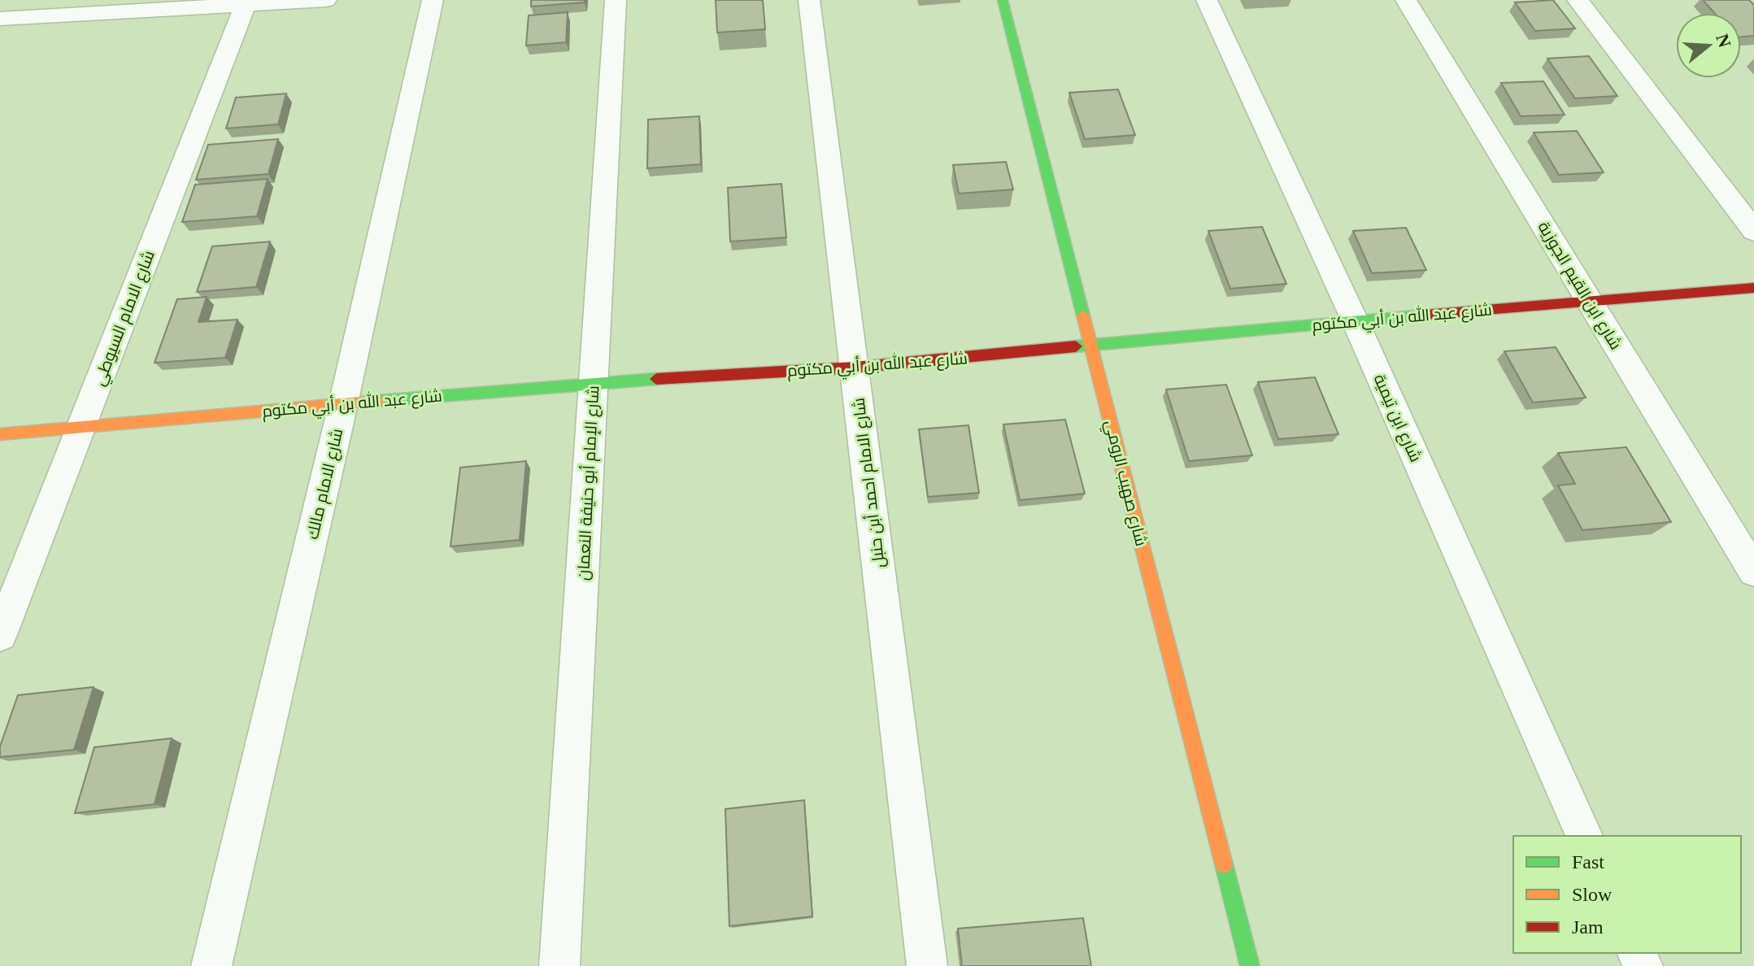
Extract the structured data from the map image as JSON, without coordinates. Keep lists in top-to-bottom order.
{
  "streets": {
    "street": [
      "شارع ابن القيم الجوزية",
      "شارع عبد الله بن أبي مكتوم",
      "شارع الامام السيوطي",
      "شارع ابن تيمية",
      "شارع الإمام أبو حنيفة النعمان",
      "شارع الامام احمد أبن حنبل",
      "شارع صهيب الرومي",
      "شارع الامام مالك"
    ]
  },
  "crossings": [
    ["شارع ابن القيم الجوزية", "شارع عبد الله بن أبي مكتوم"],
    ["شارع عبد الله بن أبي مكتوم", "شارع الامام السيوطي"],
    ["شارع عبد الله بن أبي مكتوم", "شارع ابن تيمية"],
    ["شارع عبد الله بن أبي مكتوم", "شارع الإمام أبو حنيفة النعمان"],
    ["شارع عبد الله بن أبي مكتوم", "شارع الامام احمد أبن حنبل"],
    ["شارع عبد الله بن أبي مكتوم", "شارع صهيب الرومي"],
    ["شارع عبد الله بن أبي مكتوم", "شارع الامام مالك"]
  ],
  "legend": ["Fast", "Slow", "Jam"],
  "north": "right"
}
